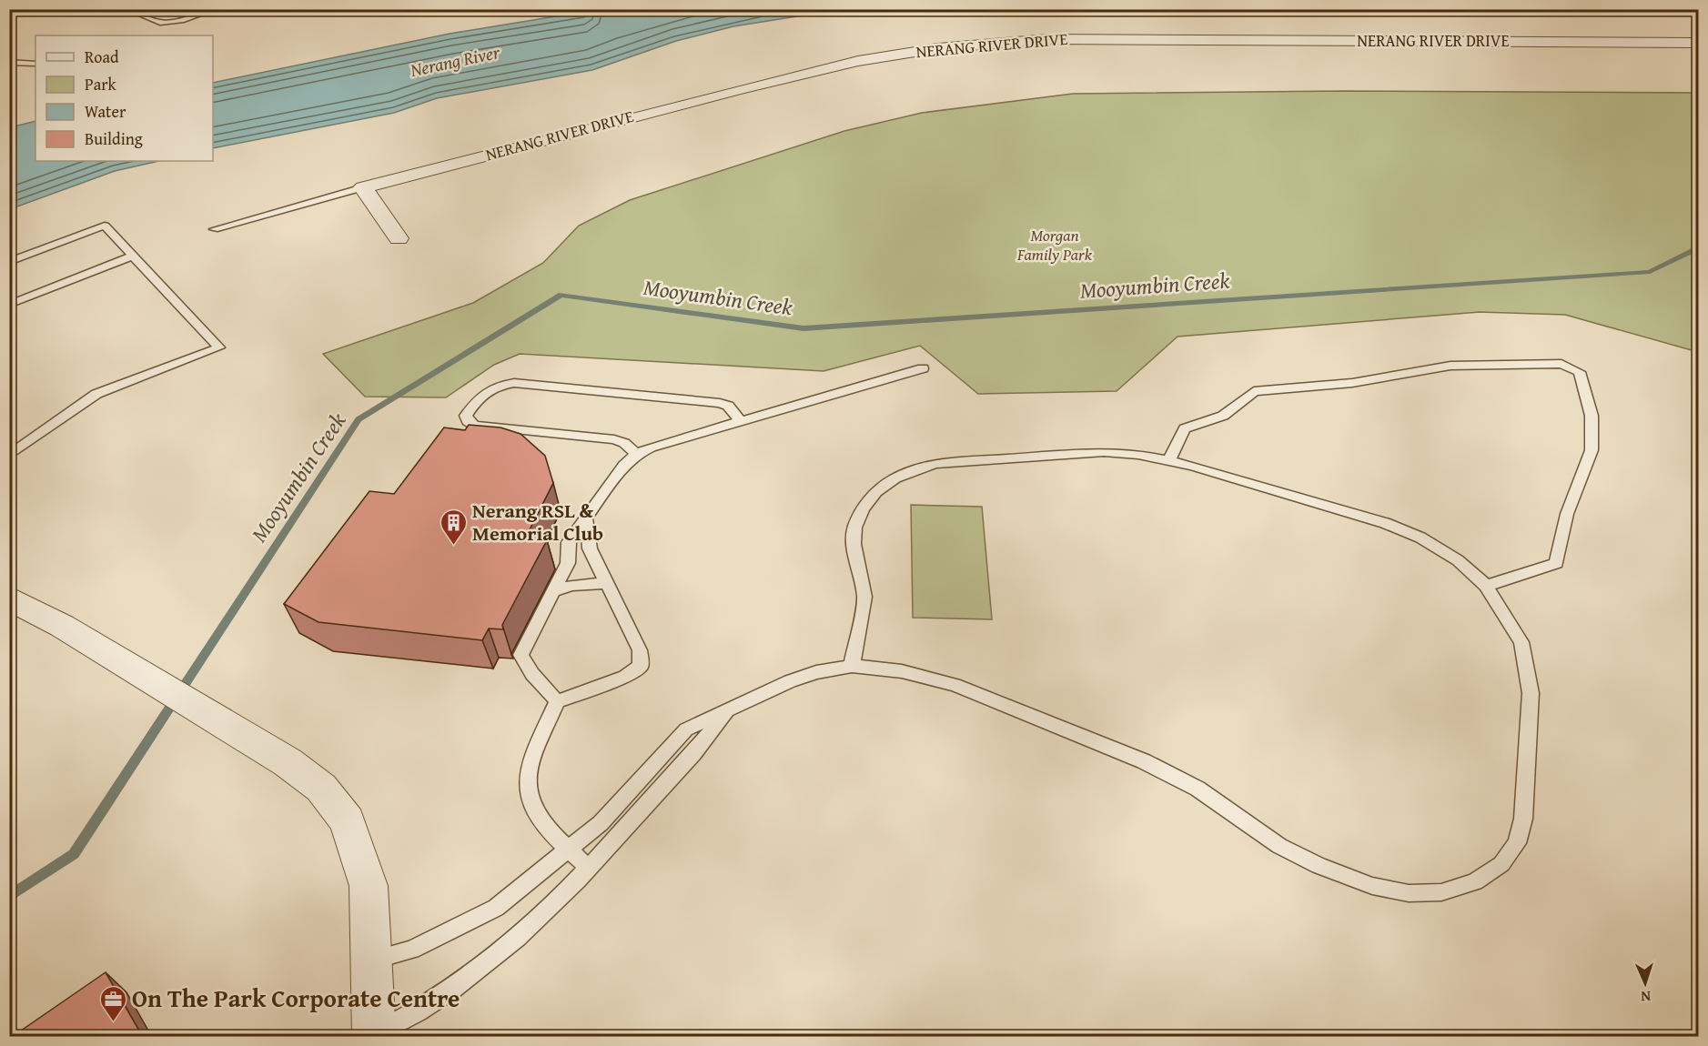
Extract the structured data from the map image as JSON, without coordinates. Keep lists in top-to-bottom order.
{
  "streets": {
    "street": ["NERANG RIVER DRIVE"]
  },
  "water": ["Nerang River", "Mooyumbin Creek"],
  "parks": ["Morgan Family Park"],
  "places": {
    "building": ["Nerang RSL & Memorial Club"],
    "office": ["On The Park Corporate Centre"]
  },
  "legend": [
    "Road",
    "Park",
    "Water",
    "Building"
  ],
  "north": "bottom"
}
